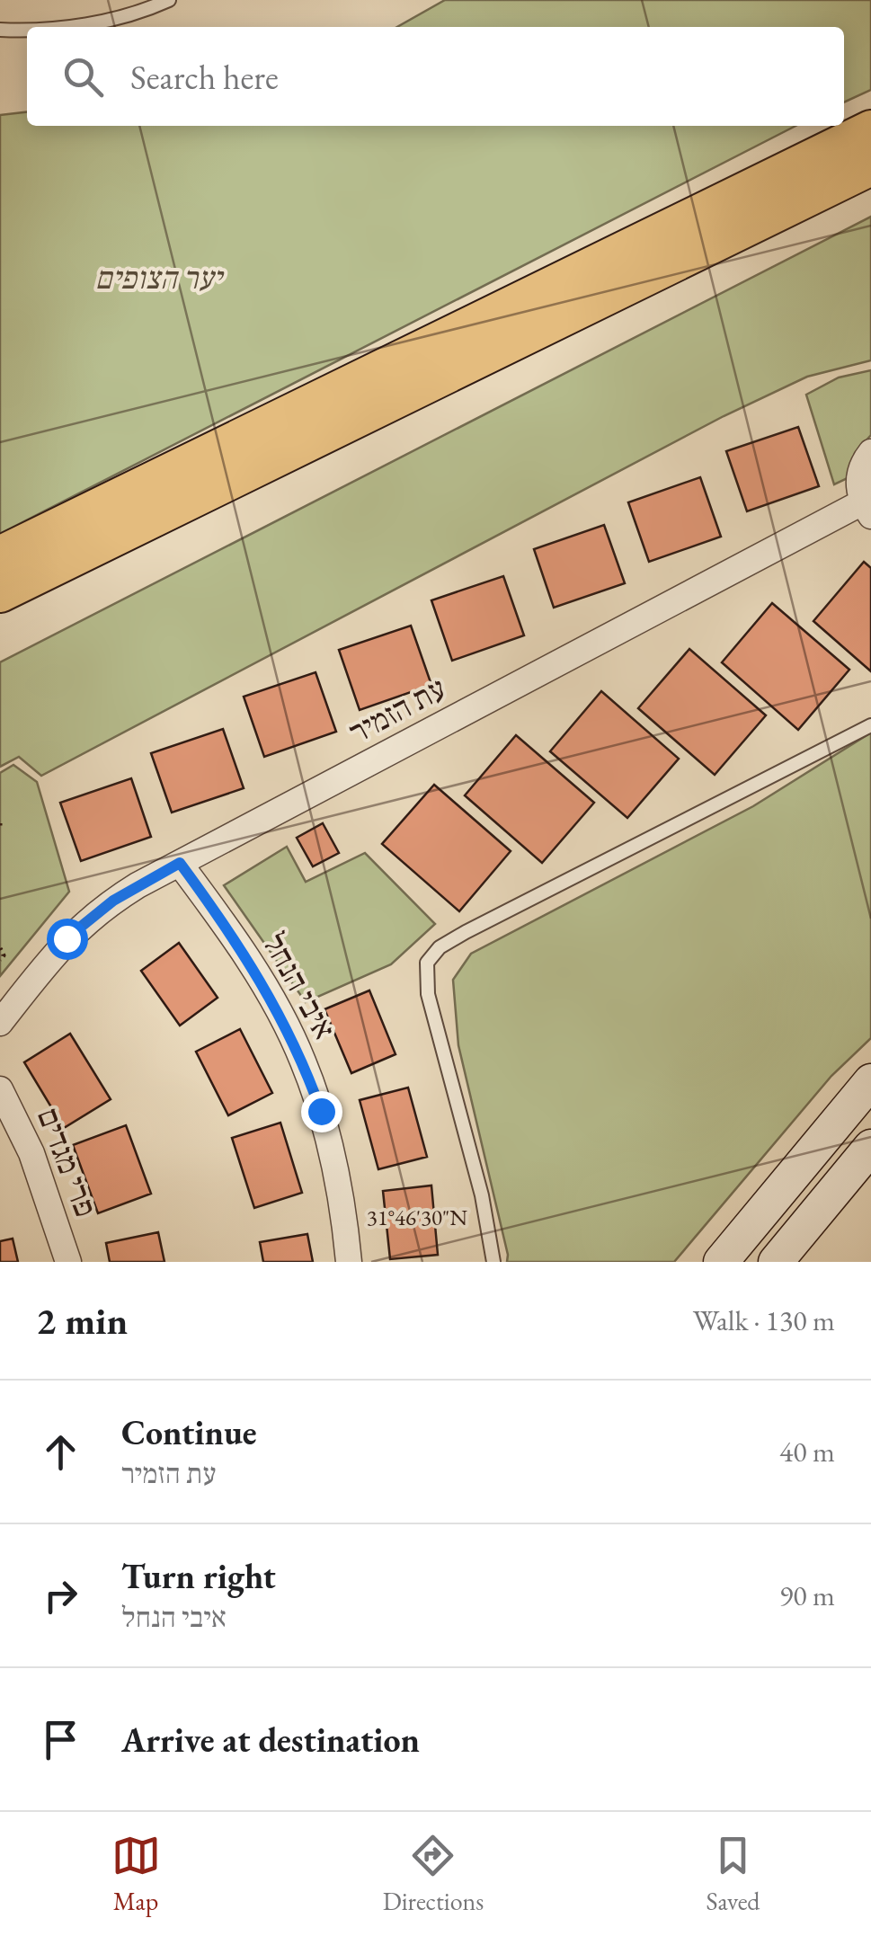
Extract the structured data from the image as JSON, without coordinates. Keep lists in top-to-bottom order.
{
  "streets": {
    "street": ["עת הזמיר", "איבי הנחל", "פרי מגדים"]
  },
  "crossings": [
    ["עת הזמיר", "איבי הנחל"]
  ],
  "parks": ["יער הצופים"],
  "page": {
    "search": "Search here",
    "heading": ["2 min", "Walk · 130 m"],
    "list": [
      ["Continue", "עת הזמיר", "40 m"],
      ["Turn right", "איבי הנחל", "90 m"],
      "Arrive at destination"
    ],
    "nav": ["Map", "Directions", "Saved"]
  },
  "coordinates": ["31°46'30\"N"]
}
